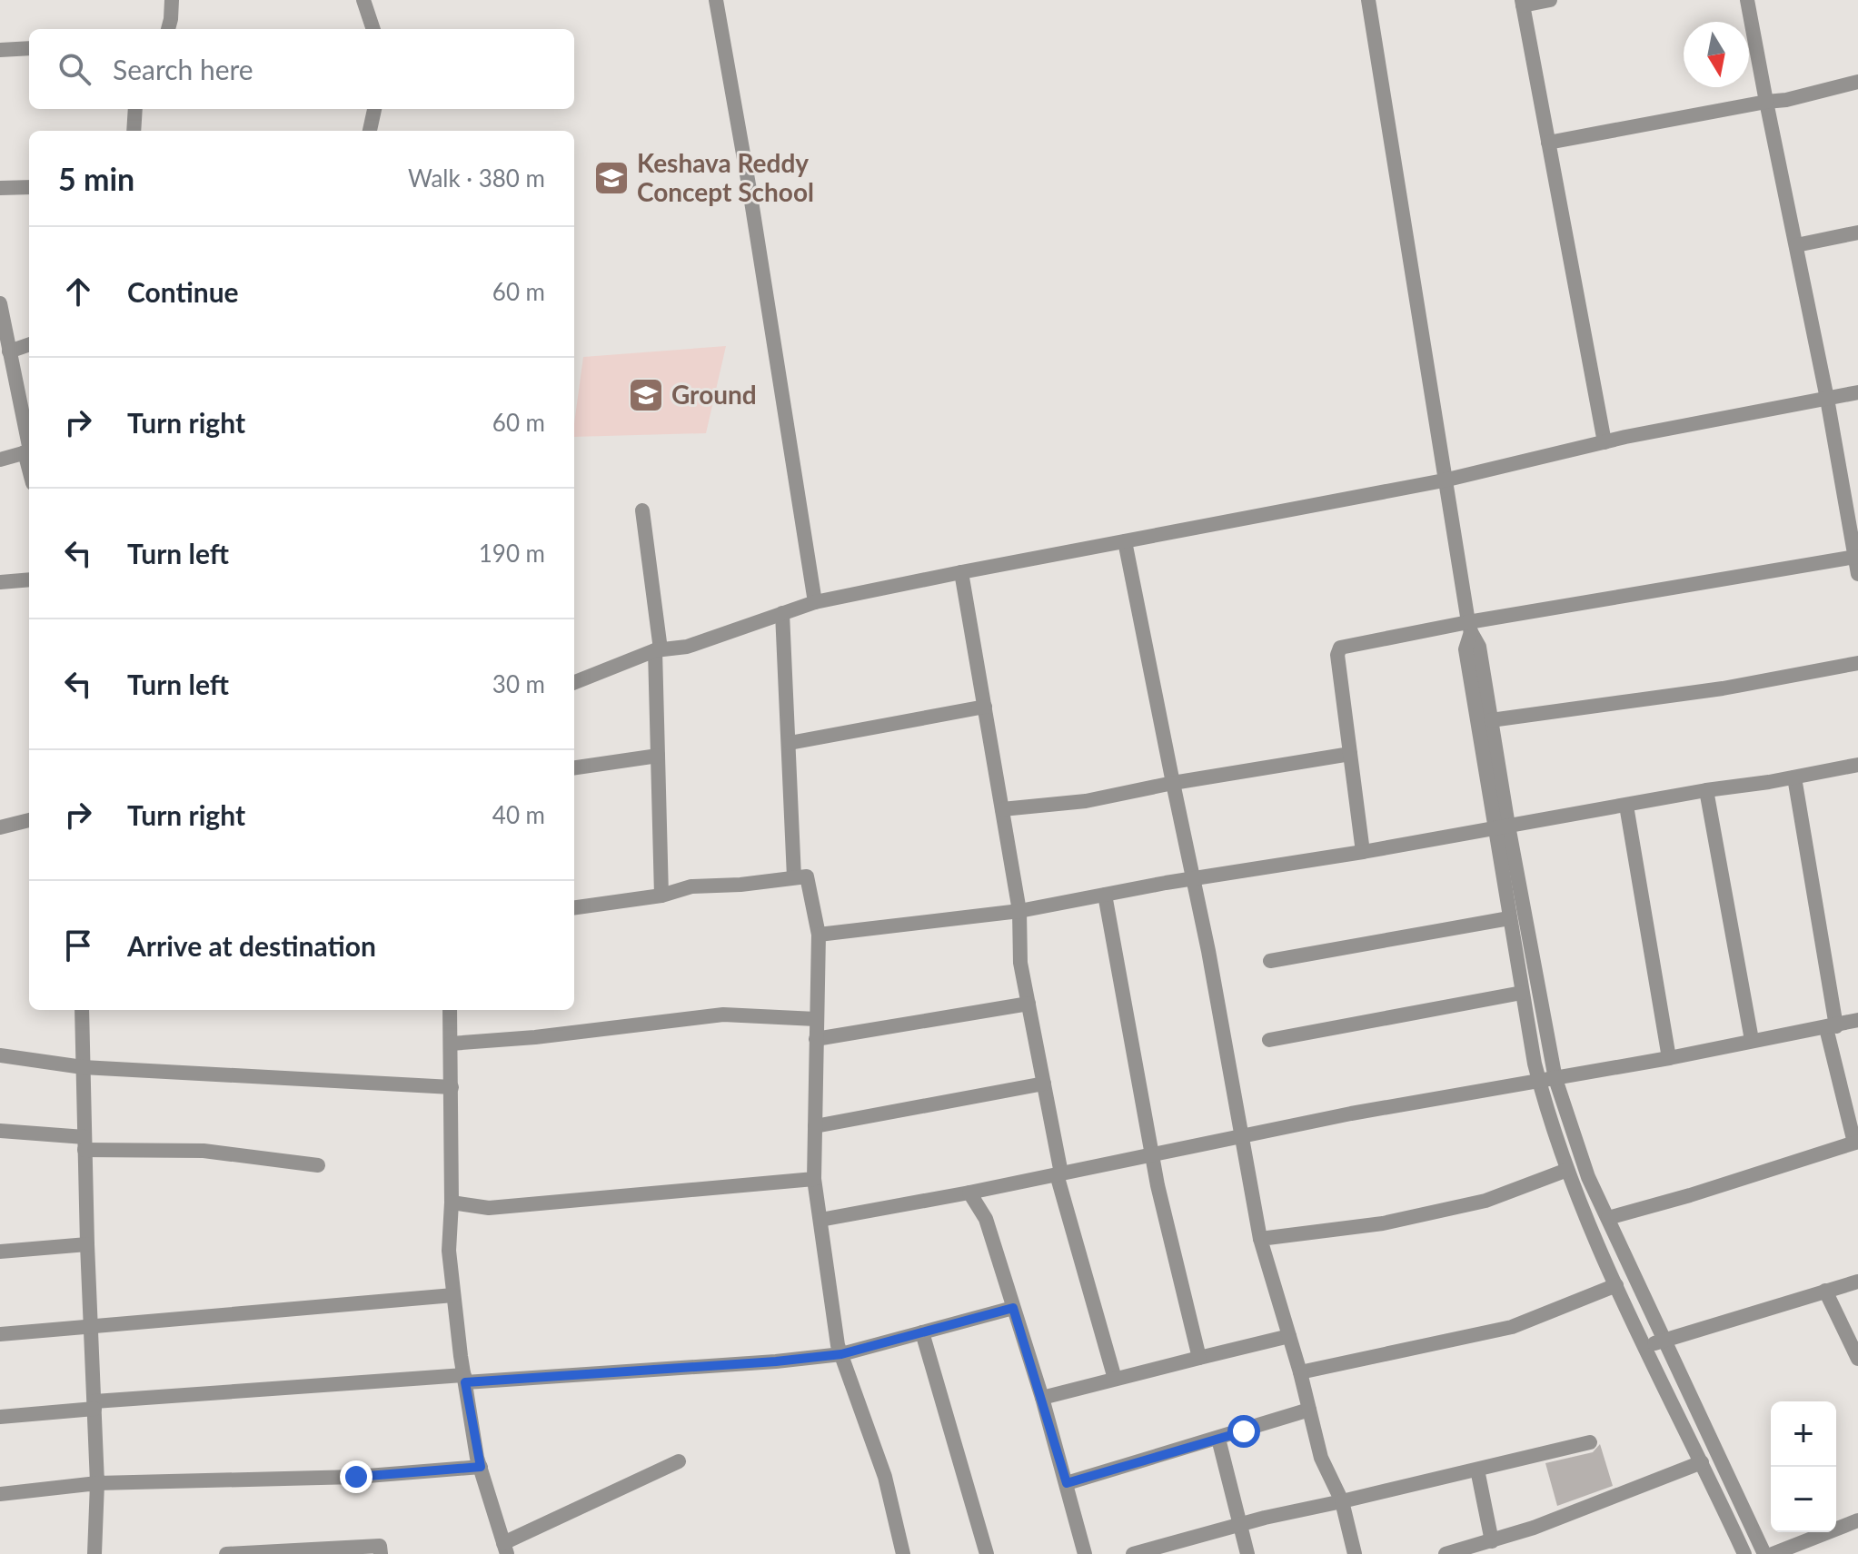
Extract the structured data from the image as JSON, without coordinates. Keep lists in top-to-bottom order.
{
  "places": {
    "school or university": ["Keshava Reddy Concept School", "Ground"]
  },
  "north": "bottom",
  "page": {
    "search": "Search here",
    "heading": ["5 min", "Walk · 380 m"],
    "list": [
      ["Continue", "60 m"],
      ["Turn right", "60 m"],
      ["Turn left", "190 m"],
      ["Turn left", "30 m"],
      ["Turn right", "40 m"],
      "Arrive at destination"
    ],
    "map_buttons": ["+", "−"]
  }
}
